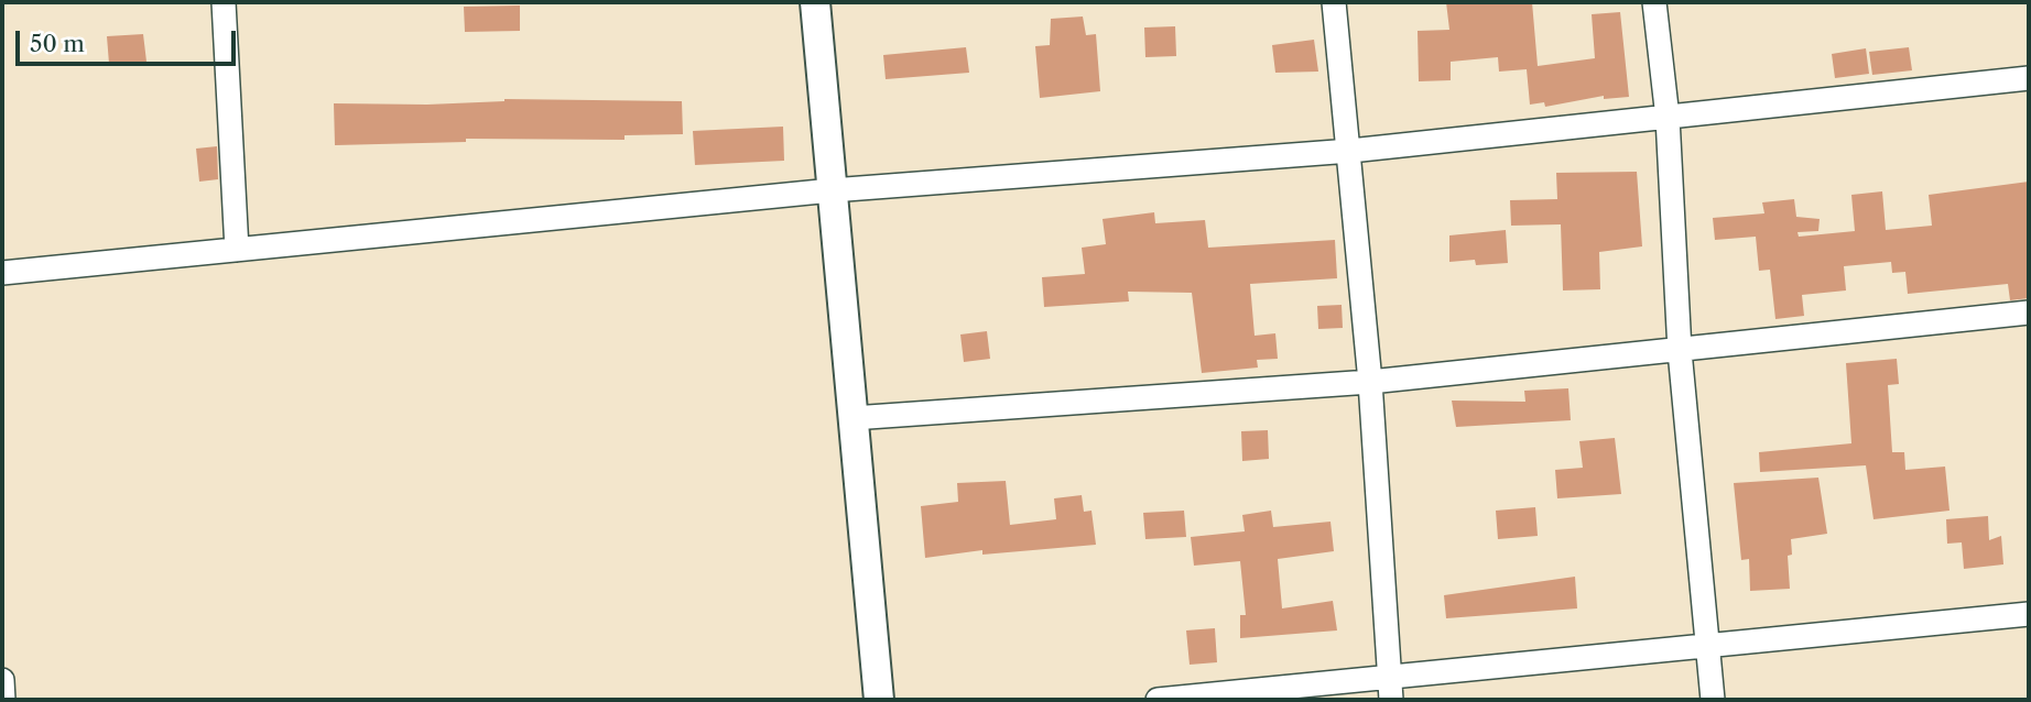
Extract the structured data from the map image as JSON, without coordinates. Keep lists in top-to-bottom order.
{
  "scale_bar": "50 m"
}
